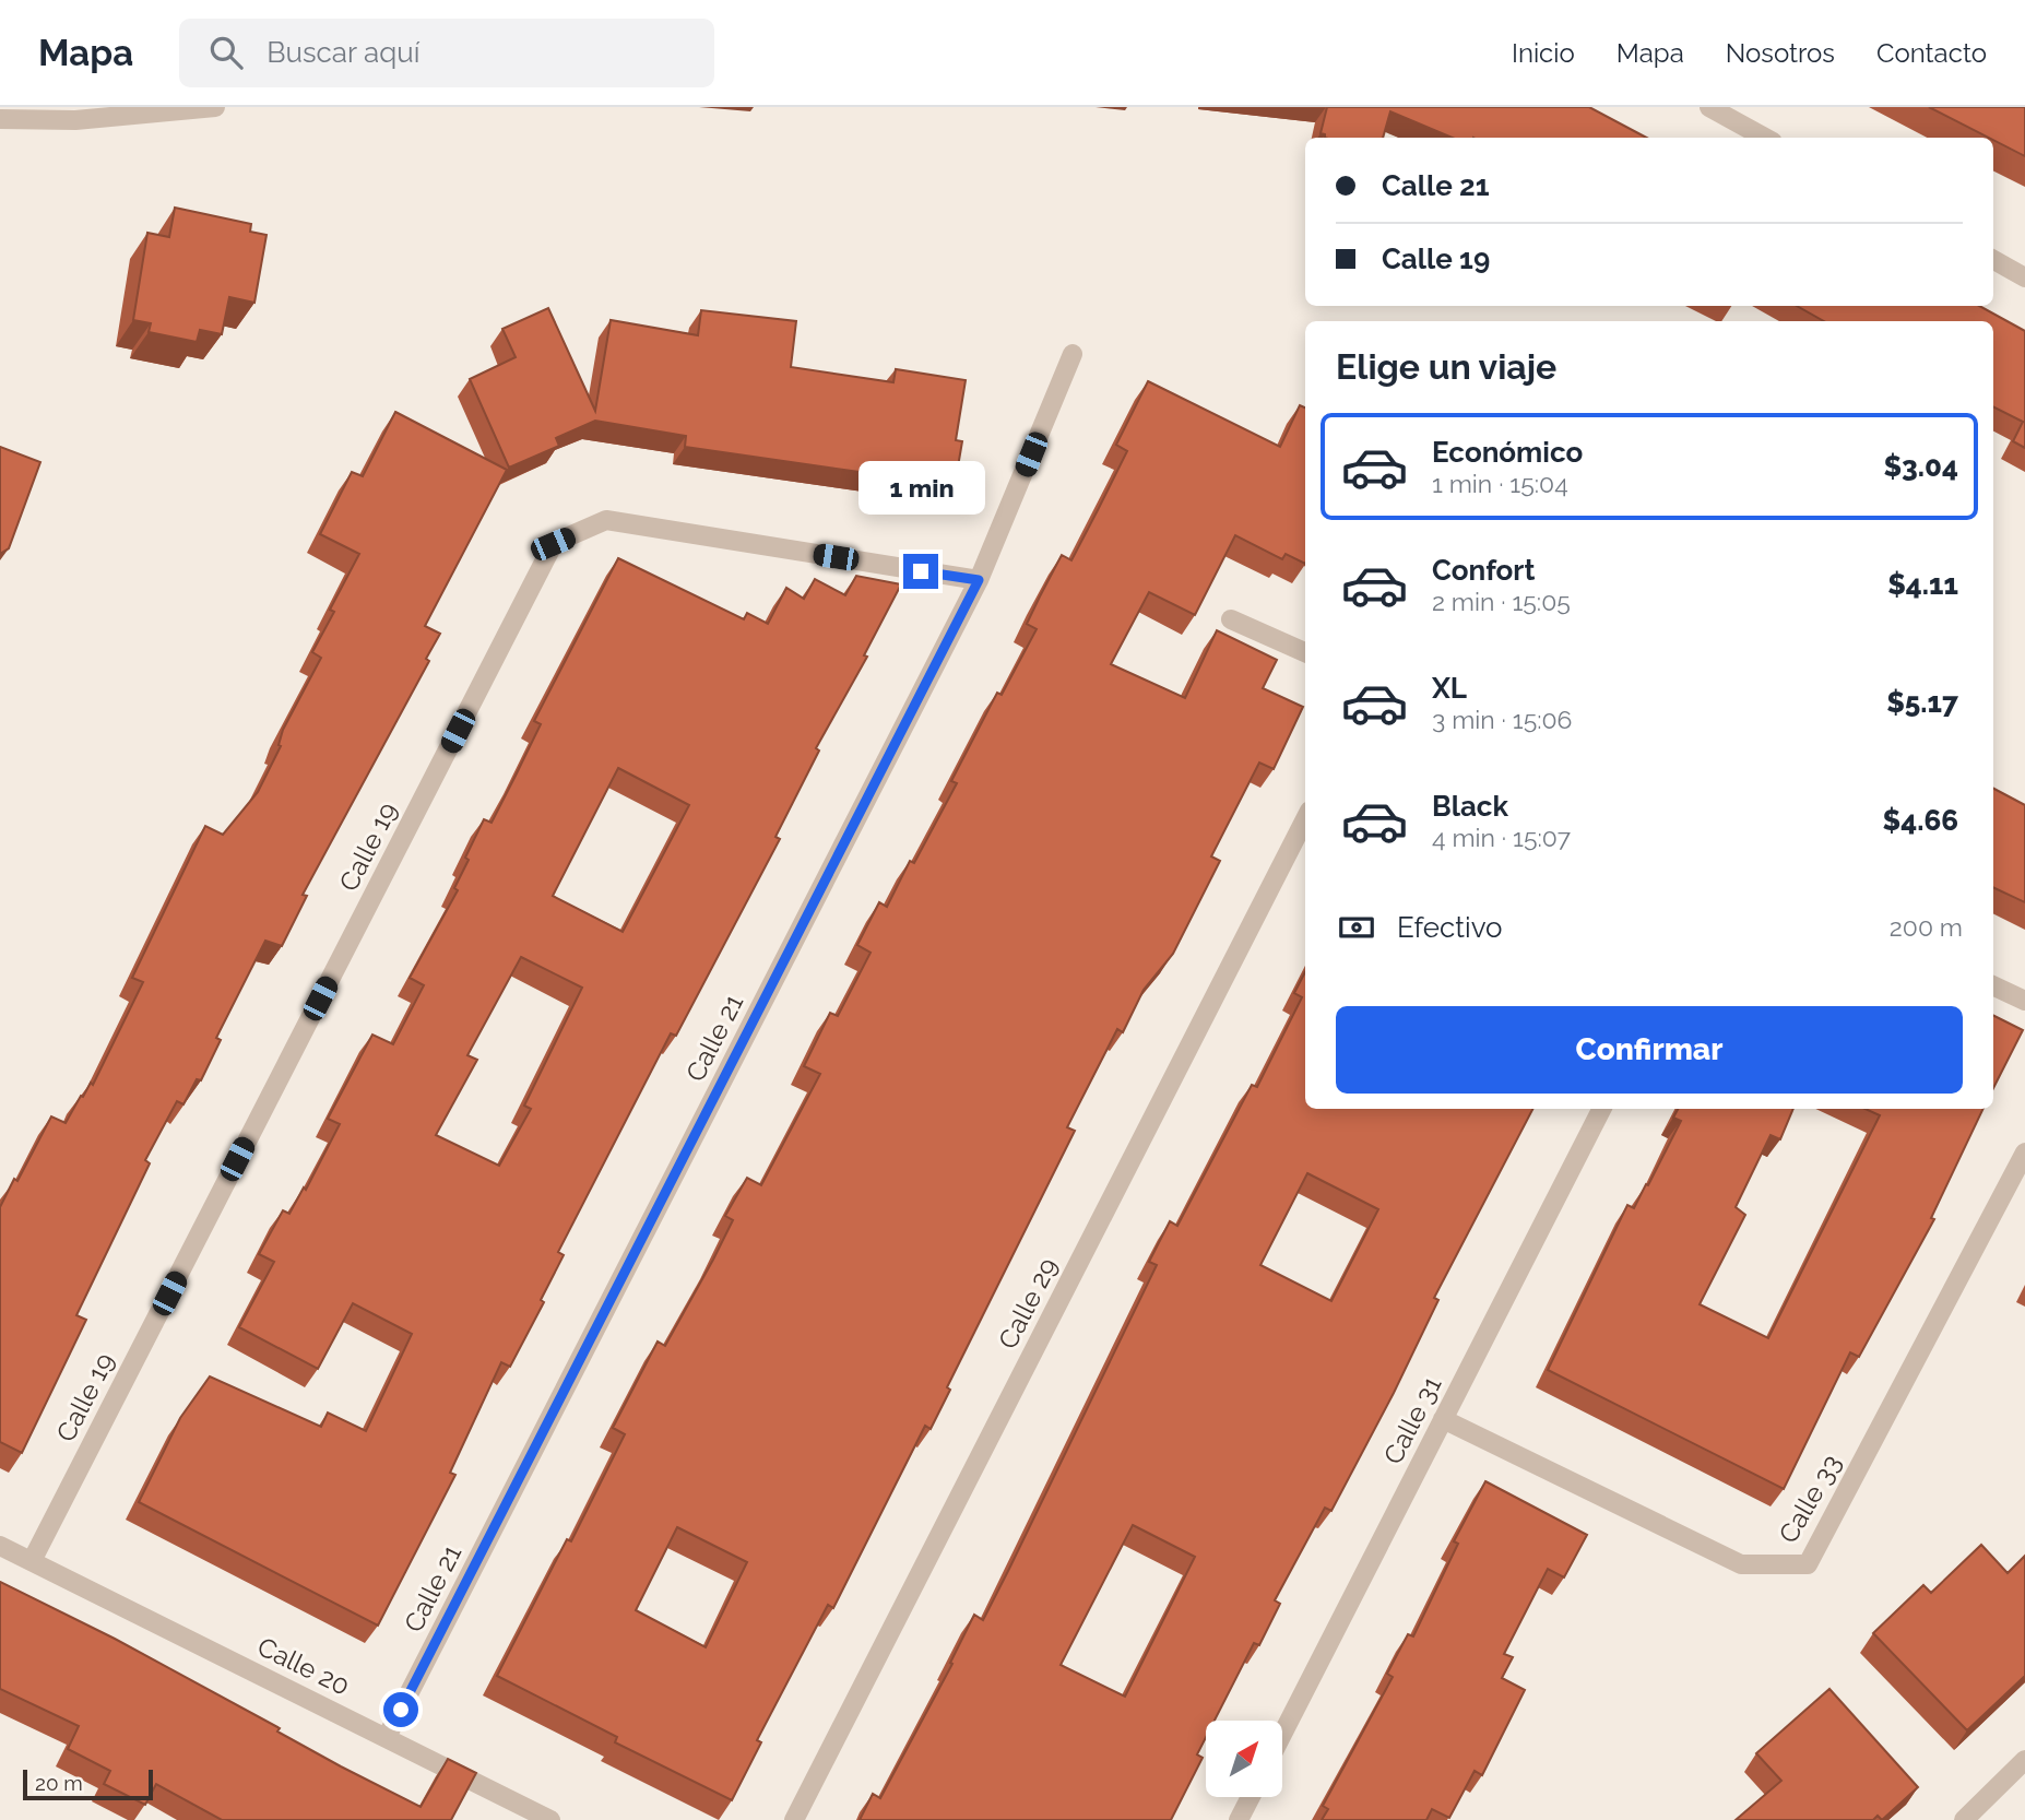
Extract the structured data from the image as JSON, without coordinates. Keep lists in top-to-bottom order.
{
  "streets": {
    "street": [
      "Calle 19",
      "Calle 21",
      "Calle 29",
      "Calle 31",
      "Calle 33",
      "Calle 20"
    ]
  },
  "crossings": [
    ["Calle 19", "Calle 21"],
    ["Calle 19", "Calle 20"],
    ["Calle 21", "Calle 20"],
    ["Calle 31", "Calle 33"]
  ],
  "scale_bar": "20 m",
  "north": "top right",
  "page": {
    "header": "Mapa",
    "search": "Buscar aquí",
    "nav": [
      "Inicio",
      "Mapa",
      "Nosotros",
      "Contacto"
    ],
    "banner": ["Calle 21", "Calle 19"],
    "heading": "Elige un viaje",
    "list": [
      {
        "name": "Económico",
        "note": "1 min · 15:04",
        "value": "$3.04"
      },
      {
        "name": "Confort",
        "note": "2 min · 15:05",
        "value": "$4.11"
      },
      {
        "name": "XL",
        "note": "3 min · 15:06",
        "value": "$5.17"
      },
      {
        "name": "Black",
        "note": "4 min · 15:07",
        "value": "$4.66"
      }
    ],
    "bubble": "1 min",
    "pay": ["Efectivo", "200 m"],
    "buttons": "Confirmar",
    "scale": "20 m"
  }
}
